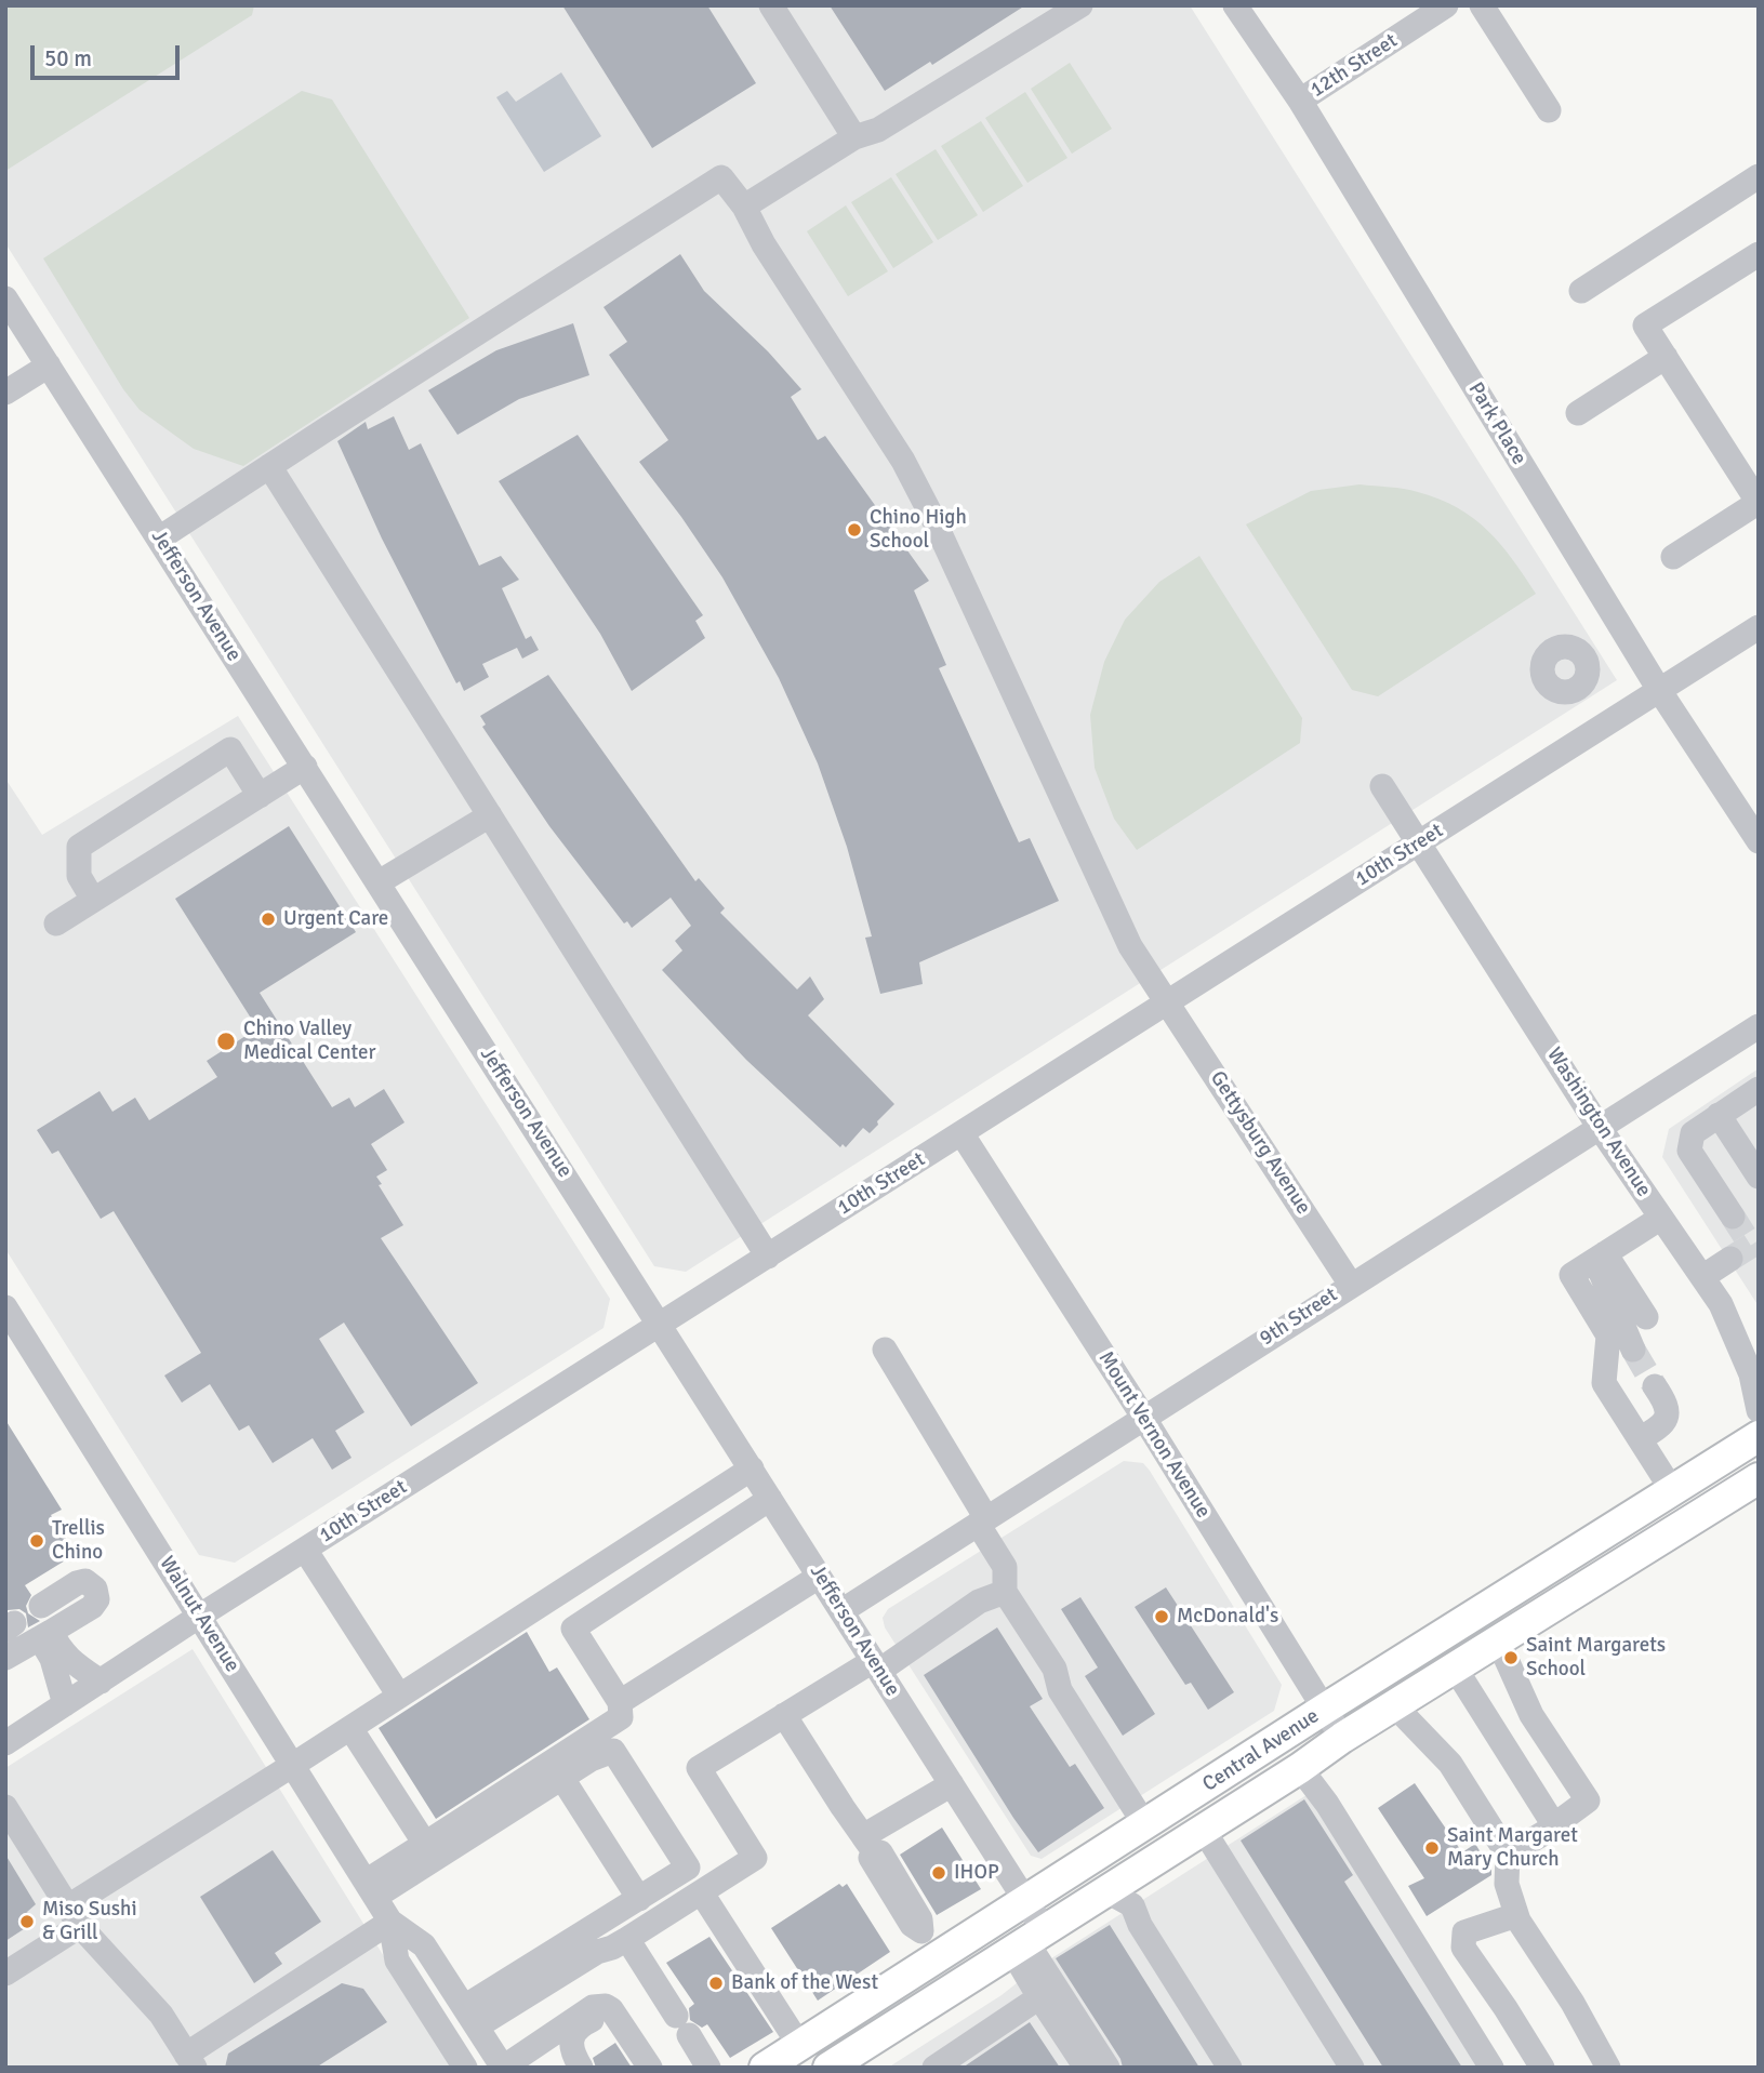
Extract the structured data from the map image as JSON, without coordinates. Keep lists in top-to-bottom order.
{
  "streets": {
    "main road": ["Central Avenue"],
    "street": [
      "12th Street",
      "Park Place",
      "Jefferson Avenue",
      "10th Street",
      "Washington Avenue",
      "Gettysburg Avenue",
      "9th Street",
      "Mount Vernon Avenue",
      "Walnut Avenue"
    ]
  },
  "crossings": [
    ["12th Street", "Park Place"],
    ["Park Place", "10th Street"],
    ["Jefferson Avenue", "10th Street"],
    ["Jefferson Avenue", "9th Street"],
    ["Jefferson Avenue", "Central Avenue"],
    ["10th Street", "Washington Avenue"],
    ["10th Street", "Gettysburg Avenue"],
    ["10th Street", "Mount Vernon Avenue"],
    ["10th Street", "Walnut Avenue"],
    ["Washington Avenue", "9th Street"],
    ["Gettysburg Avenue", "9th Street"],
    ["9th Street", "Mount Vernon Avenue"],
    ["Mount Vernon Avenue", "Central Avenue"]
  ],
  "places": [
    "Chino High School",
    "Urgent Care",
    "Chino Valley Medical Center",
    "Trellis Chino",
    "McDonald's",
    "Saint Margarets School",
    "Saint Margaret Mary Church",
    "IHOP",
    "Miso Sushi & Grill",
    "Bank of the West"
  ],
  "scale_bar": "50 m"
}
